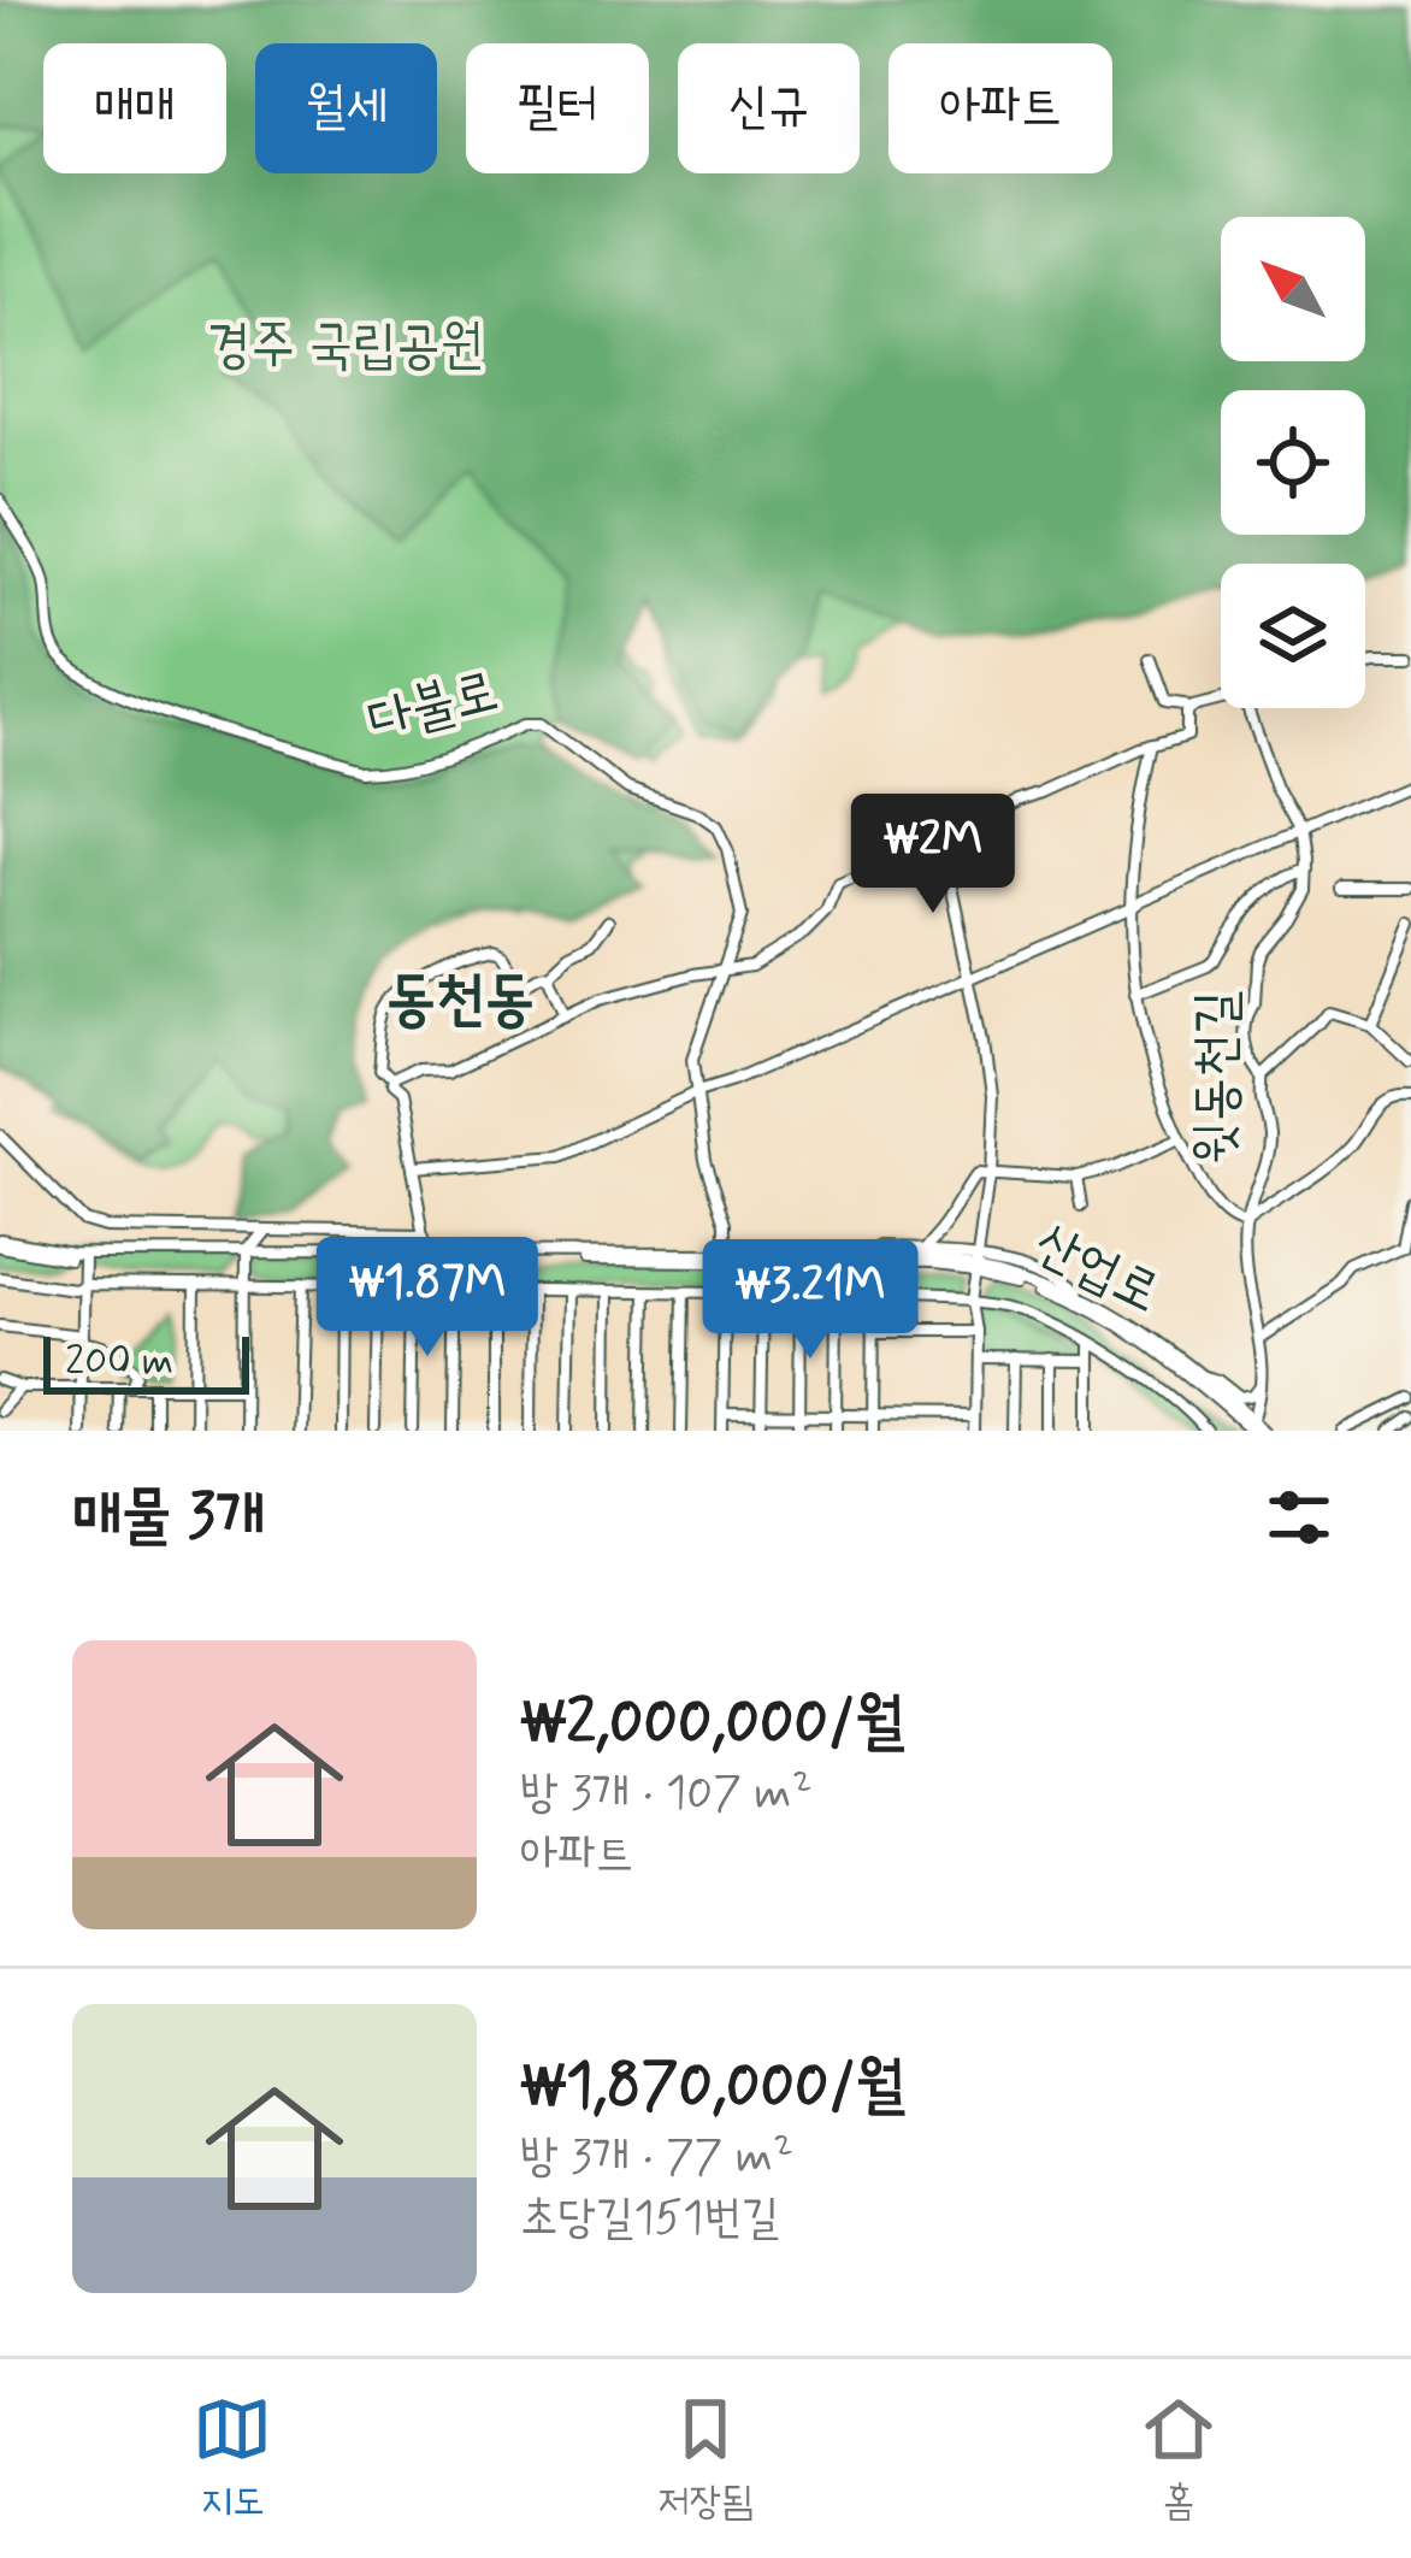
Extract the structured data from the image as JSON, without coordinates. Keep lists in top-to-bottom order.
{
  "streets": {
    "street": ["다불로", "윗동천길", "산업로"]
  },
  "crossings": [
    ["다불로", "산업로"],
    ["윗동천길", "산업로"]
  ],
  "districts": ["동천동"],
  "parks": ["경주 국립공원"],
  "scale_bar": "200 m",
  "north": "top left",
  "page": {
    "chip": [
      "매매",
      "월세",
      "필터",
      "신규",
      "아파트"
    ],
    "price": ["₩2M", "₩1.87M", "₩3.21M"],
    "scale": "200 m",
    "heading": "매물 3개",
    "list": [
      {
        "name": "₩2,000,000/월",
        "note": "방 3개 · 107 m² · 아파트"
      },
      {
        "name": "₩1,870,000/월",
        "note": "방 3개 · 77 m² · 초당길151번길"
      }
    ],
    "tabs": ["지도", "저장됨", "홈"]
  }
}
